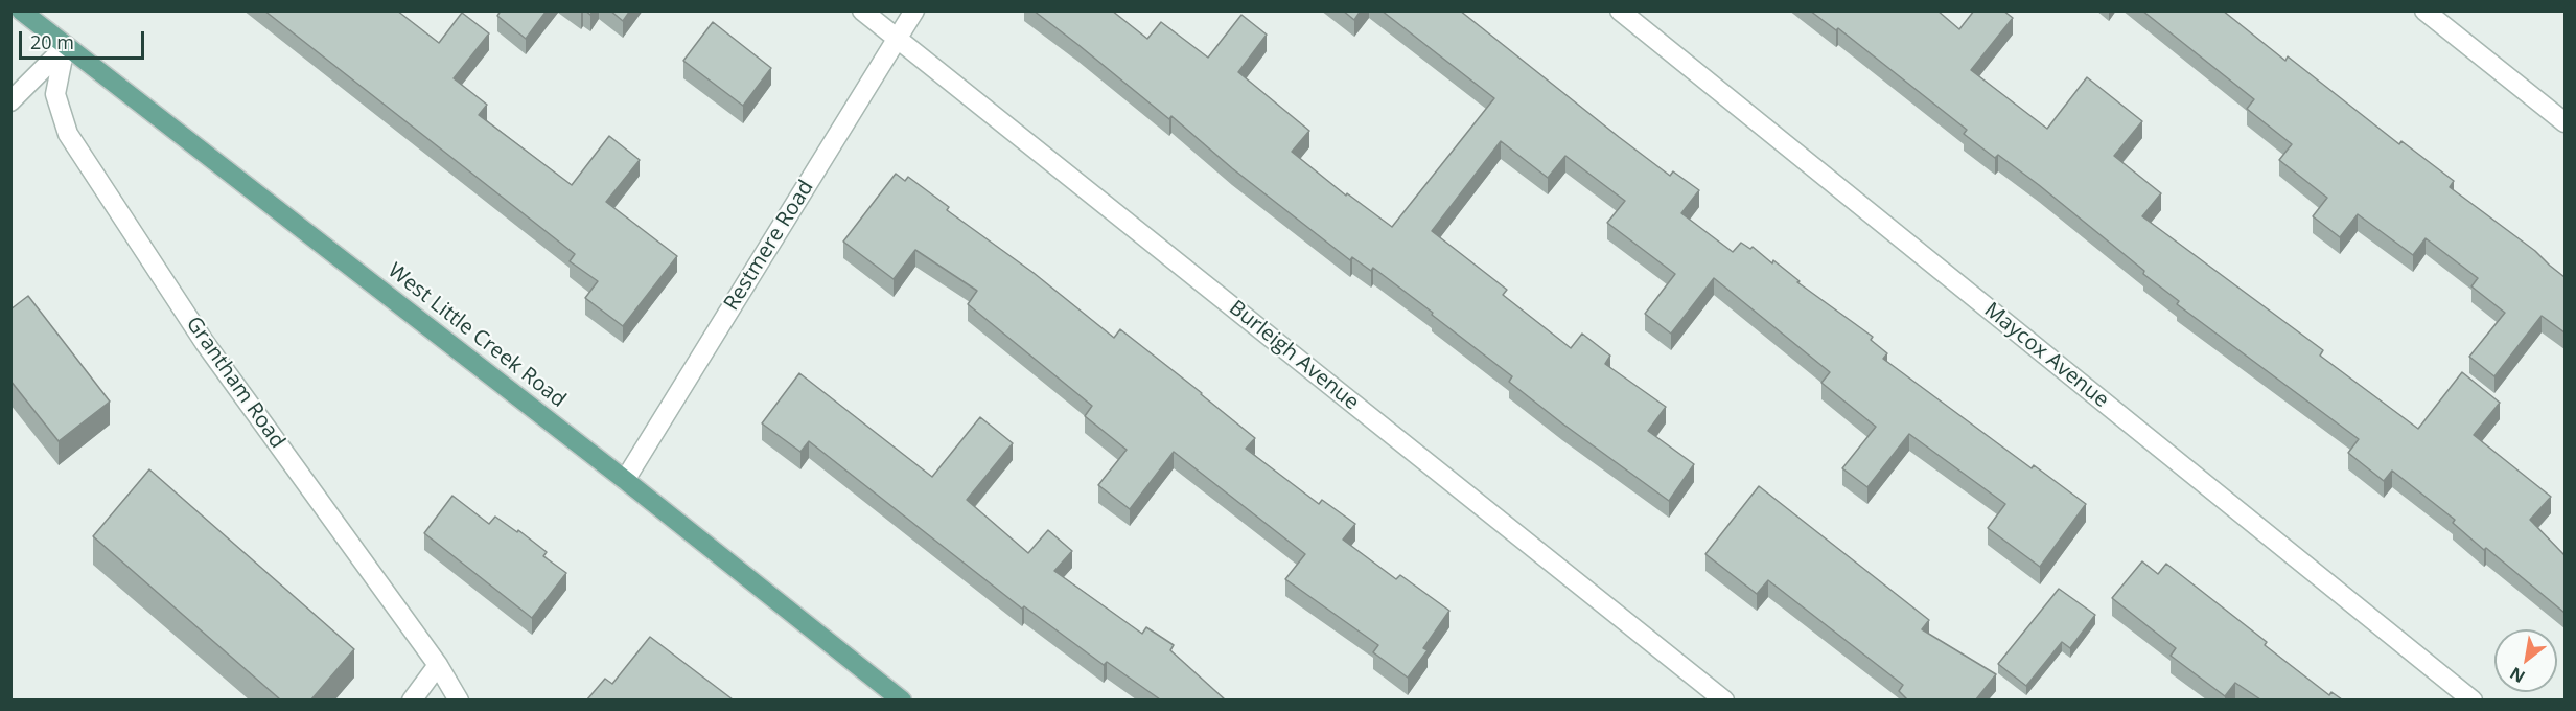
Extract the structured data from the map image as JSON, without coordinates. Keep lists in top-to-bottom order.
{
  "streets": {
    "main road": ["West Little Creek Road"],
    "street": [
      "Restmere Road",
      "Burleigh Avenue",
      "Maycox Avenue",
      "Grantham Road"
    ]
  },
  "crossings": [
    ["Restmere Road", "West Little Creek Road"],
    ["Restmere Road", "Burleigh Avenue"],
    ["West Little Creek Road", "Grantham Road"]
  ],
  "scale_bar": "20 m",
  "north": "bottom left"
}
